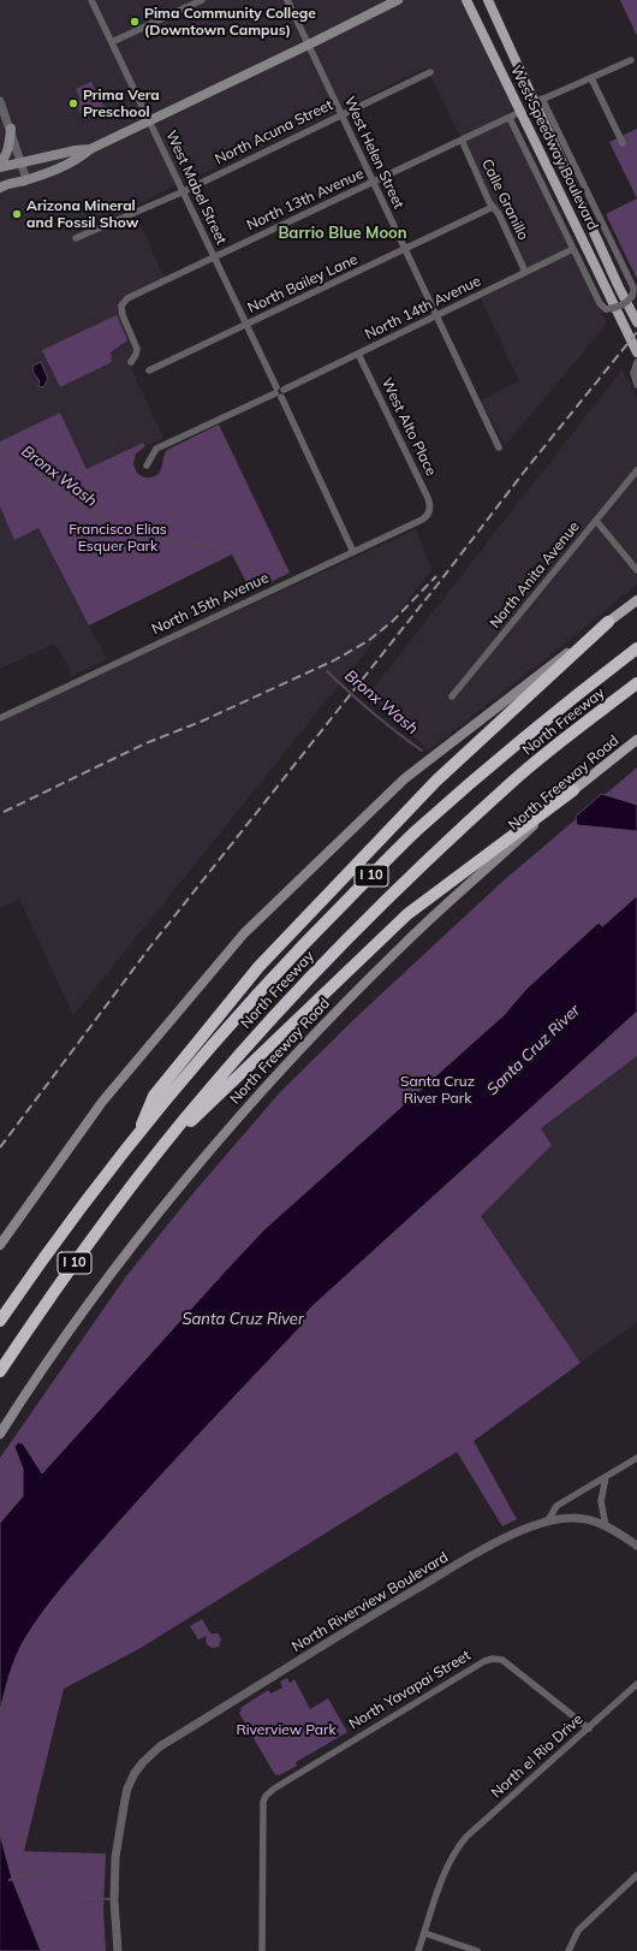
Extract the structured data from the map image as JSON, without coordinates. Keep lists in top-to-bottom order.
{
  "streets": {
    "highway": ["North Freeway", "I 10"],
    "main road": ["West Speedway Boulevard", "North Freeway Road"],
    "street": [
      "North Acuna Street",
      "West Helen Street",
      "West Mabel Street",
      "North 13th Avenue",
      "Calle Granillo",
      "North Bailey Lane",
      "North 14th Avenue",
      "West Alto Place",
      "North Anita Avenue",
      "North 15th Avenue",
      "North Riverview Boulevard",
      "North Yavapai Street",
      "North el Rio Drive"
    ]
  },
  "crossings": [
    ["North Acuna Street", "West Helen Street"],
    ["North Acuna Street", "West Mabel Street"],
    ["West Speedway Boulevard", "North 13th Avenue"],
    ["West Speedway Boulevard", "North 14th Avenue"],
    ["West Helen Street", "North 13th Avenue"],
    ["West Helen Street", "North Bailey Lane"],
    ["West Helen Street", "North 14th Avenue"],
    ["West Mabel Street", "North 13th Avenue"],
    ["West Mabel Street", "North Bailey Lane"],
    ["West Mabel Street", "North 14th Avenue"],
    ["West Mabel Street", "North 15th Avenue"],
    ["North 13th Avenue", "Calle Granillo"],
    ["Calle Granillo", "North Bailey Lane"],
    ["Calle Granillo", "North 14th Avenue"],
    ["North 14th Avenue", "West Alto Place"],
    ["West Alto Place", "North 15th Avenue"],
    ["North Yavapai Street", "North el Rio Drive"]
  ],
  "districts": ["Barrio Blue Moon"],
  "water": ["Bronx Wash", "Santa Cruz River"],
  "parks": ["Francisco Elias Esquer Park", "Santa Cruz River Park", "Riverview Park"],
  "places": ["Pima Community College (Downtown Campus)", "Prima Vera Preschool", "Arizona Mineral and Fossil Show"]
}
